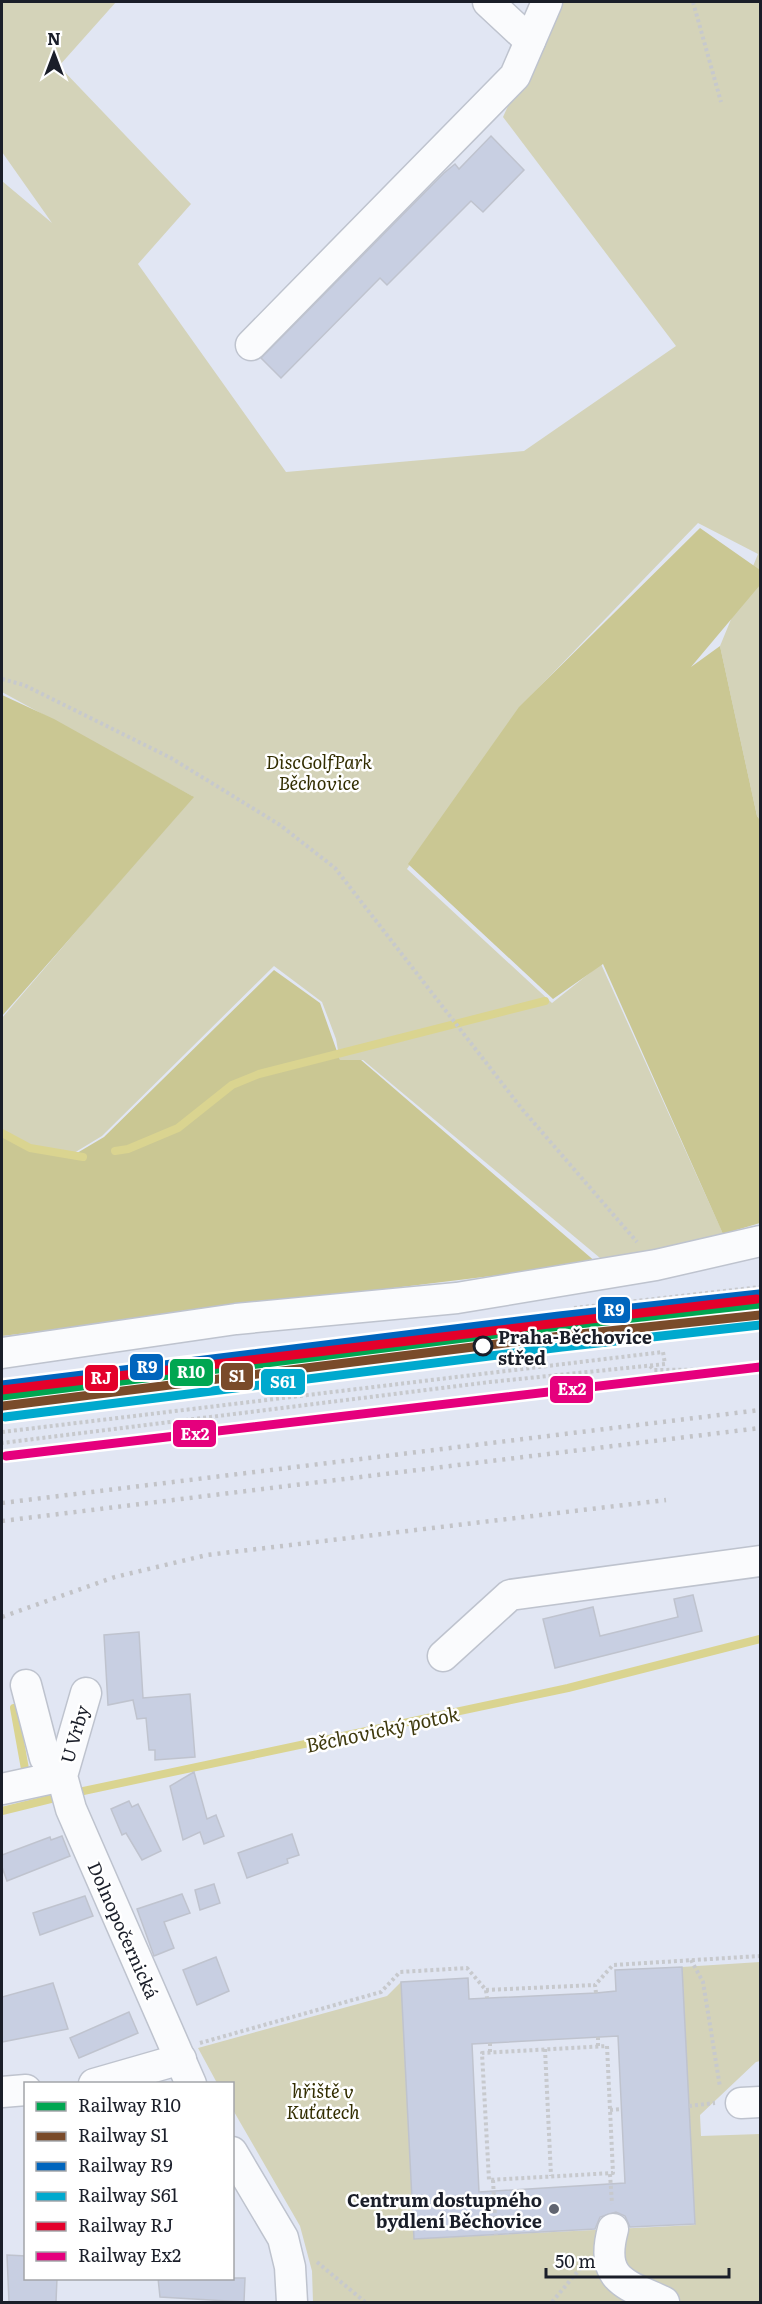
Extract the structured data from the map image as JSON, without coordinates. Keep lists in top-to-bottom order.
{
  "streets": {
    "street": ["U Vrby", "Dolnopočernická"]
  },
  "crossings": [
    ["U Vrby", "Dolnopočernická"]
  ],
  "water": ["Běchovický potok"],
  "parks": ["DiscGolfPark Běchovice", "hřiště v Kuťatech"],
  "places": ["Praha-Běchovice střed", "Centrum dostupného bydlení Běchovice"],
  "lines": [
    "rail line R9",
    "rail line RJ",
    "rail line R10",
    "rail line S1",
    "rail line S61",
    "rail line Ex2"
  ],
  "legend": [
    "Railway R10",
    "Railway S1",
    "Railway R9",
    "Railway S61",
    "Railway RJ",
    "Railway Ex2"
  ],
  "scale_bar": "50 m",
  "north": "top"
}
